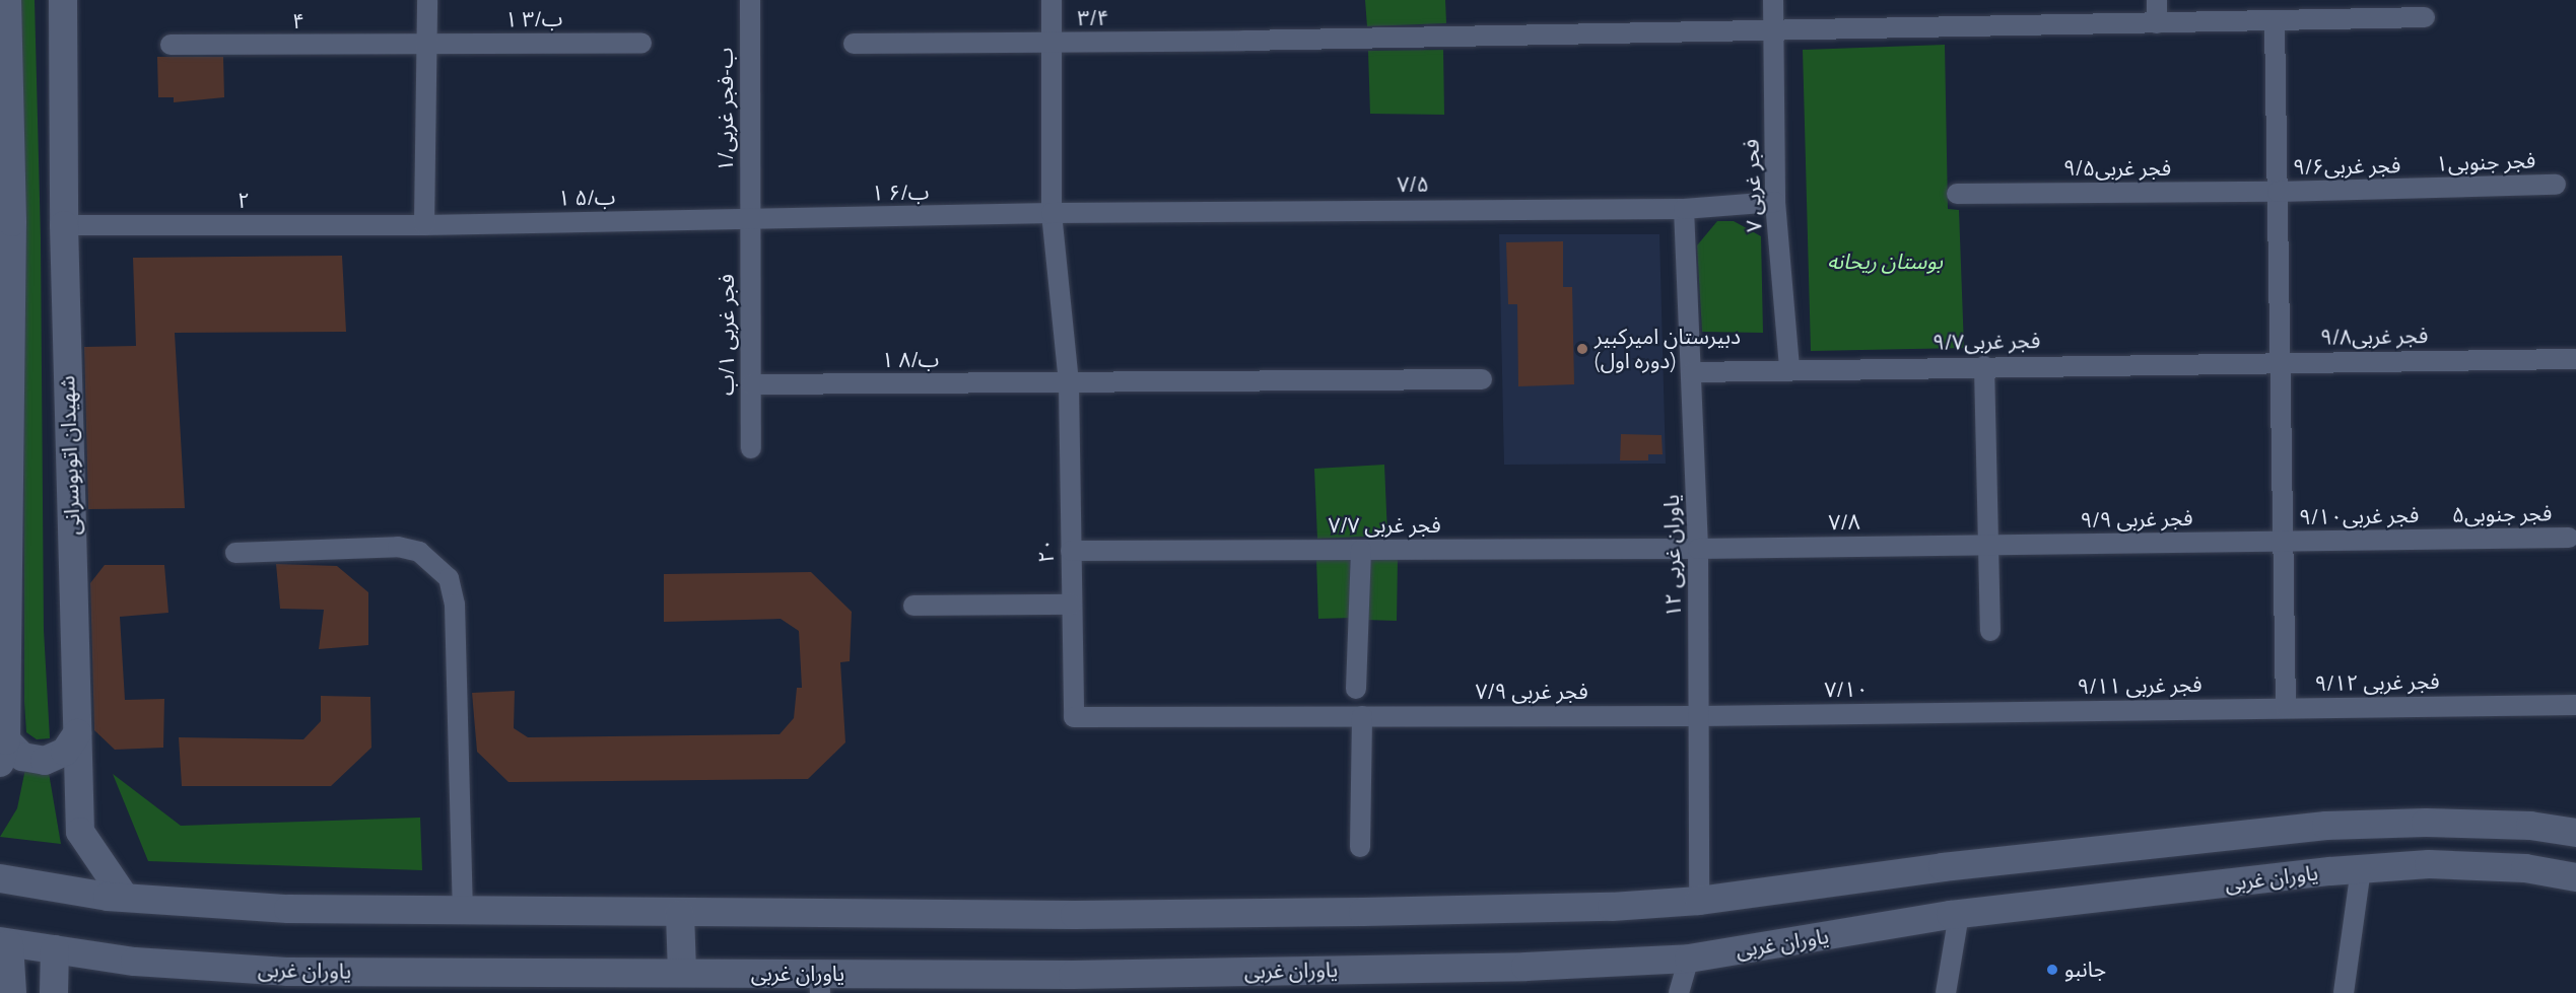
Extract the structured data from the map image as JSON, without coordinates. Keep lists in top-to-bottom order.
{
  "streets": {
    "main road": ["شهیدان اتوبوسرانی", "یاوران غربی"],
    "street": [
      "۳/۴",
      "۱ ب/۳",
      "۴",
      "۱/ب-فجر غربی",
      "فجر جنوبی۱",
      "فجر غربی۹/۶",
      "فجر غربی۹/۵",
      "۷/۵",
      "۷ فجر غربی",
      "۱ ب/۶",
      "۱ ب/۵",
      "۲",
      "فجر غربی ۱/ب",
      "فجر غربی۹/۸",
      "فجر غربی۹/۷",
      "۱ ب/۸",
      "فجر جنوبی۵",
      "فجر غربی۹/۱۰",
      "۹/۹ فجر غربی",
      "۷/۸",
      "۷/۷ فجر غربی",
      "۲۰",
      "۱۲ یاوران غربی",
      "۹/۱۲ فجر غربی",
      "۹/۱۱ فجر غربی",
      "۷/۱۰",
      "۷/۹ فجر غربی"
    ]
  },
  "crossings": [
    ["۳/۴", "۷ فجر غربی"],
    ["۳/۴", "۲۰"],
    ["۱ ب/۳", "۴"],
    ["۱/ب-فجر غربی", "۱ ب/۶"],
    ["۱/ب-فجر غربی", "۱ ب/۵"],
    ["۱/ب-فجر غربی", "فجر غربی ۱/ب"],
    ["فجر جنوبی۱", "فجر غربی۹/۶"],
    ["فجر غربی۹/۶", "فجر غربی۹/۵"],
    ["۷/۵", "۷ فجر غربی"],
    ["۷/۵", "۱ ب/۶"],
    ["۷/۵", "۲۰"],
    ["۷/۵", "۱۲ یاوران غربی"],
    ["۷ فجر غربی", "فجر غربی۹/۷"],
    ["۱ ب/۶", "۱ ب/۵"],
    ["۱ ب/۶", "فجر غربی ۱/ب"],
    ["۱ ب/۶", "۲۰"],
    ["۱ ب/۵", "۲"],
    ["۱ ب/۵", "فجر غربی ۱/ب"],
    ["۲", "شهیدان اتوبوسرانی"],
    ["فجر غربی ۱/ب", "۱ ب/۸"],
    ["فجر غربی۹/۸", "فجر غربی۹/۷"],
    ["فجر غربی۹/۷", "۱۲ یاوران غربی"],
    ["۱ ب/۸", "۲۰"],
    ["فجر جنوبی۵", "فجر غربی۹/۱۰"],
    ["فجر غربی۹/۱۰", "۹/۹ فجر غربی"],
    ["۹/۹ فجر غربی", "۷/۸"],
    ["۷/۸", "۷/۷ فجر غربی"],
    ["۷/۸", "۱۲ یاوران غربی"],
    ["۷/۷ فجر غربی", "۲۰"],
    ["۷/۷ فجر غربی", "۱۲ یاوران غربی"],
    ["۲۰", "۷/۹ فجر غربی"],
    ["۱۲ یاوران غربی", "۷/۱۰"],
    ["۱۲ یاوران غربی", "۷/۹ فجر غربی"],
    ["۹/۱۲ فجر غربی", "۹/۱۱ فجر غربی"],
    ["۹/۱۱ فجر غربی", "۷/۱۰"],
    ["۷/۱۰", "۷/۹ فجر غربی"]
  ],
  "parks": ["بوستان ریحانه"],
  "places": ["دبیرستان امیرکبیر (دوره اول)", "جانبو"]
}
